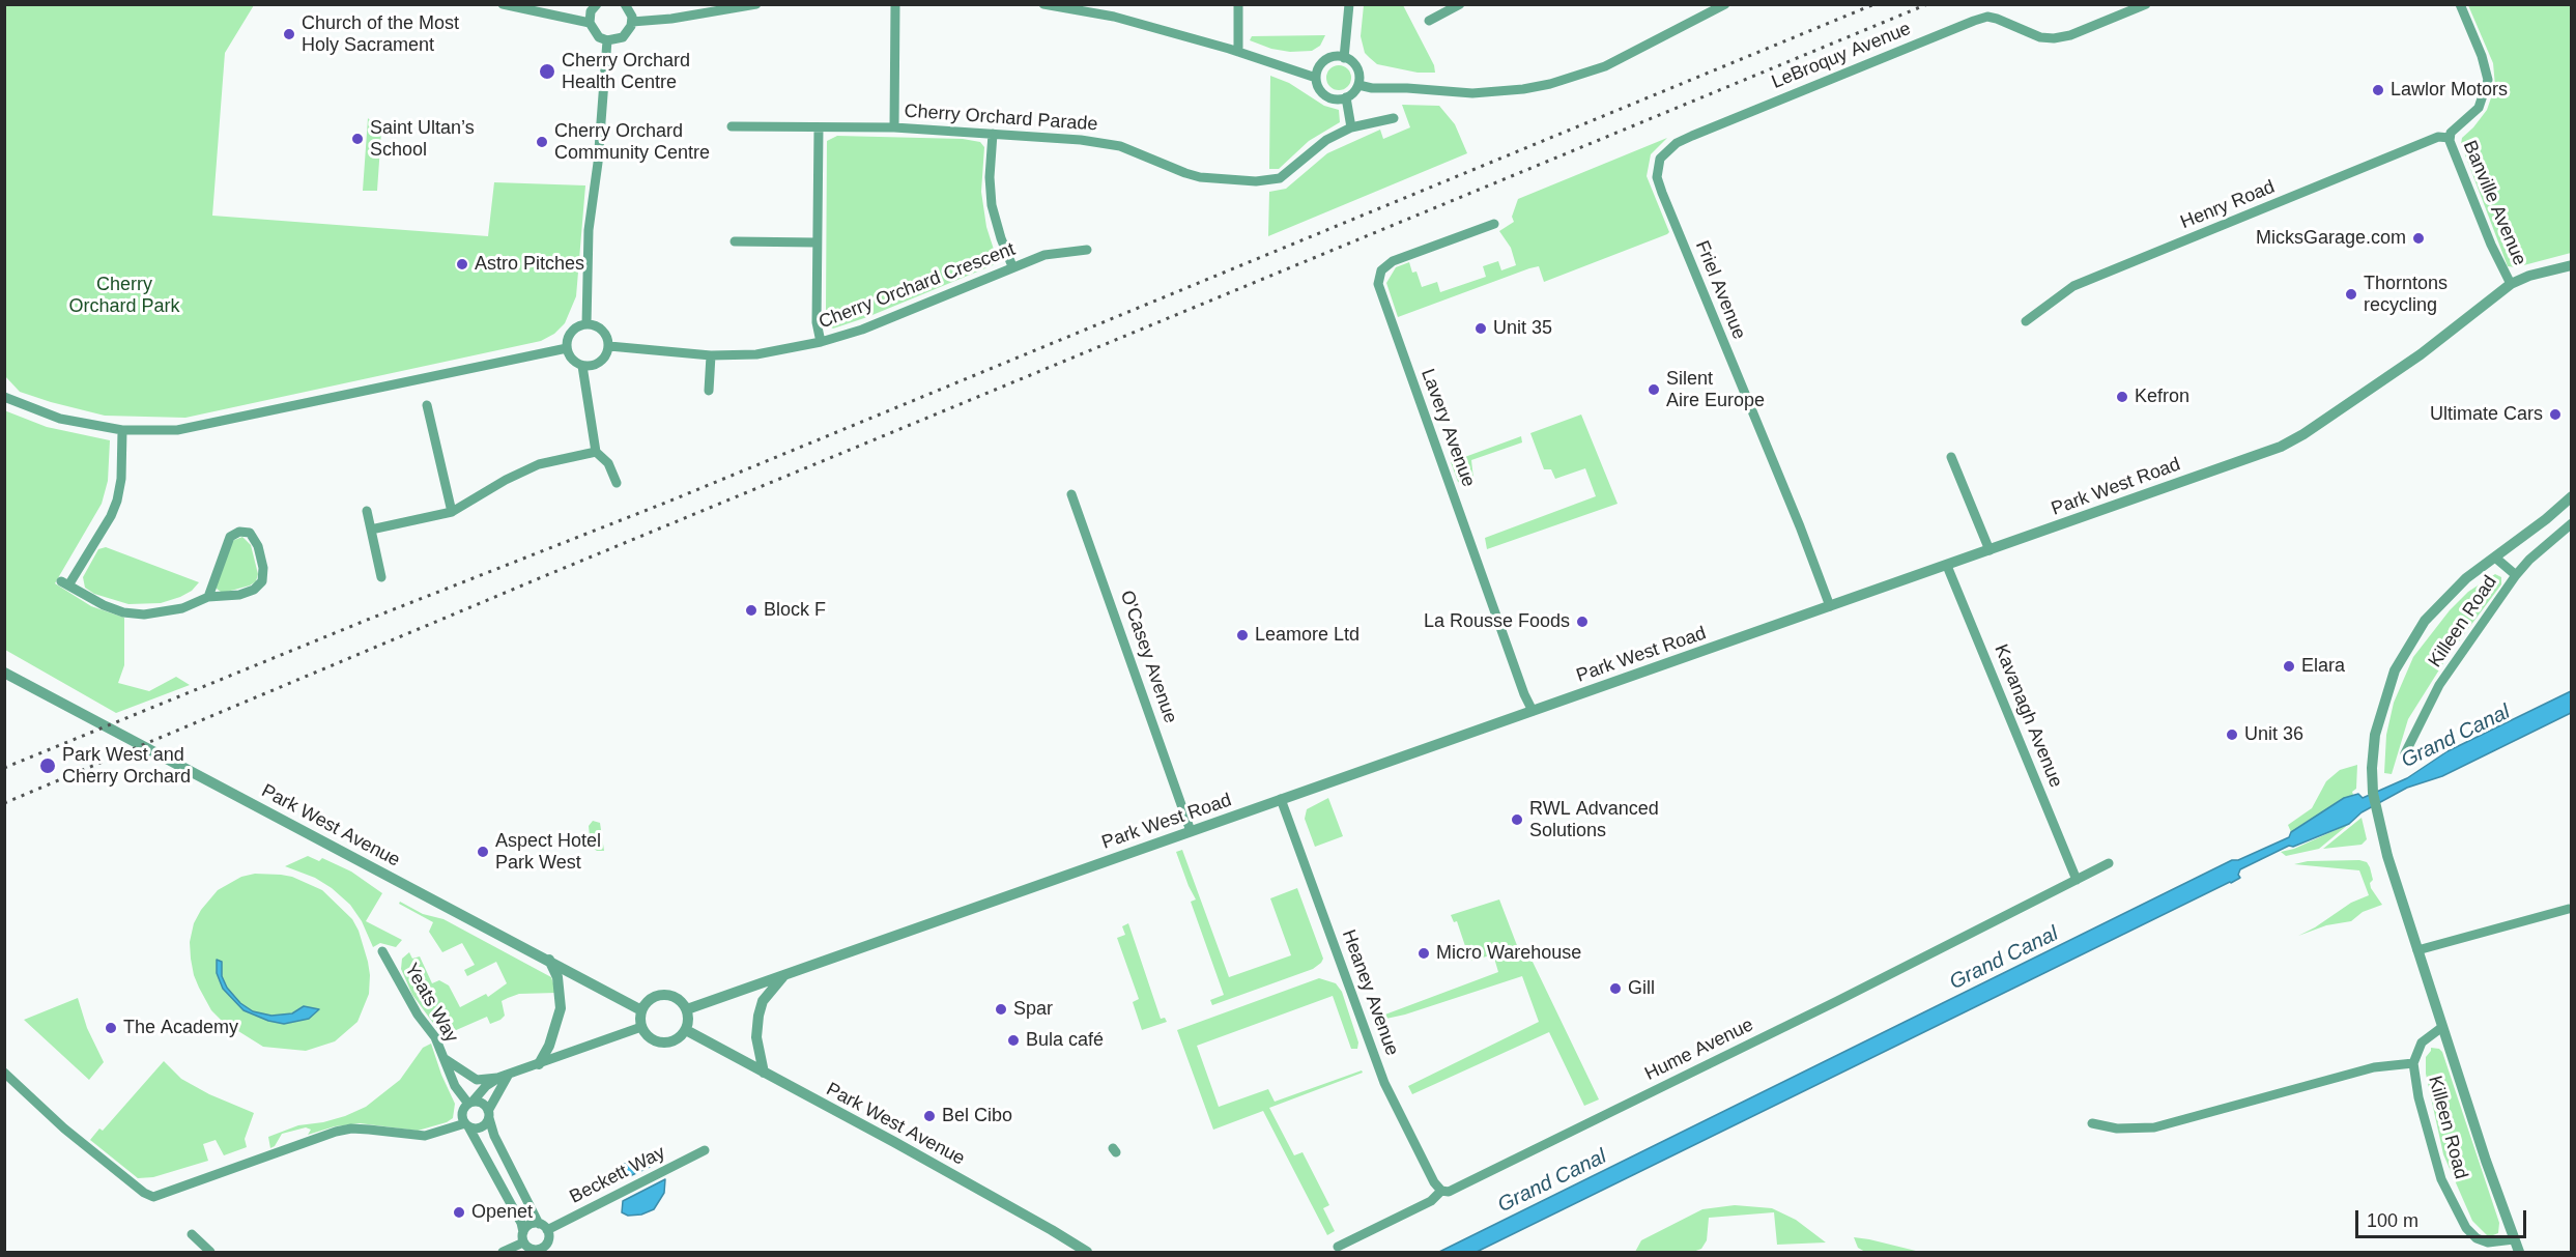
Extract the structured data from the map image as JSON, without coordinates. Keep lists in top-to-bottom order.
{
  "streets": {
    "street": [
      "LeBroquy Avenue",
      "Cherry Orchard Parade",
      "Banville Avenue",
      "Henry Road",
      "Cherry Orchard Crescent",
      "Friel Avenue",
      "Lavery Avenue",
      "Park West Road",
      "Killeen Road",
      "O'Casey Avenue",
      "Kavanagh Avenue",
      "Park West Avenue",
      "Heaney Avenue",
      "Yeats Way",
      "Hume Avenue",
      "Beckett Way"
    ]
  },
  "crossings": [
    ["LeBroquy Avenue", "Friel Avenue"],
    ["Banville Avenue", "Henry Road"],
    ["Banville Avenue", "Park West Road"],
    ["Friel Avenue", "Park West Road"],
    ["Lavery Avenue", "Park West Road"],
    ["Park West Road", "O'Casey Avenue"],
    ["Park West Road", "Kavanagh Avenue"],
    ["Park West Road", "Park West Avenue"],
    ["Park West Road", "Heaney Avenue"],
    ["Kavanagh Avenue", "Hume Avenue"],
    ["Heaney Avenue", "Hume Avenue"]
  ],
  "water": ["Grand Canal"],
  "parks": ["Cherry Orchard Park"],
  "places": [
    "Church of the Most Holy Sacrament",
    "Cherry Orchard Health Centre",
    "Lawlor Motors",
    "Saint Ultan’s School",
    "Cherry Orchard Community Centre",
    "MicksGarage.com",
    "Astro Pitches",
    "Thorntons recycling",
    "Unit 35",
    "Silent Aire Europe",
    "Kefron",
    "Ultimate Cars",
    "Block F",
    "La Rousse Foods",
    "Leamore Ltd",
    "Elara",
    "Unit 36",
    "Park West and Cherry Orchard",
    "RWL Advanced Solutions",
    "Aspect Hotel Park West",
    "Micro Warehouse",
    "Gill",
    "Spar",
    "The Academy",
    "Bula café",
    "Bel Cibo",
    "Openet"
  ],
  "scale_bar": "100 m"
}
